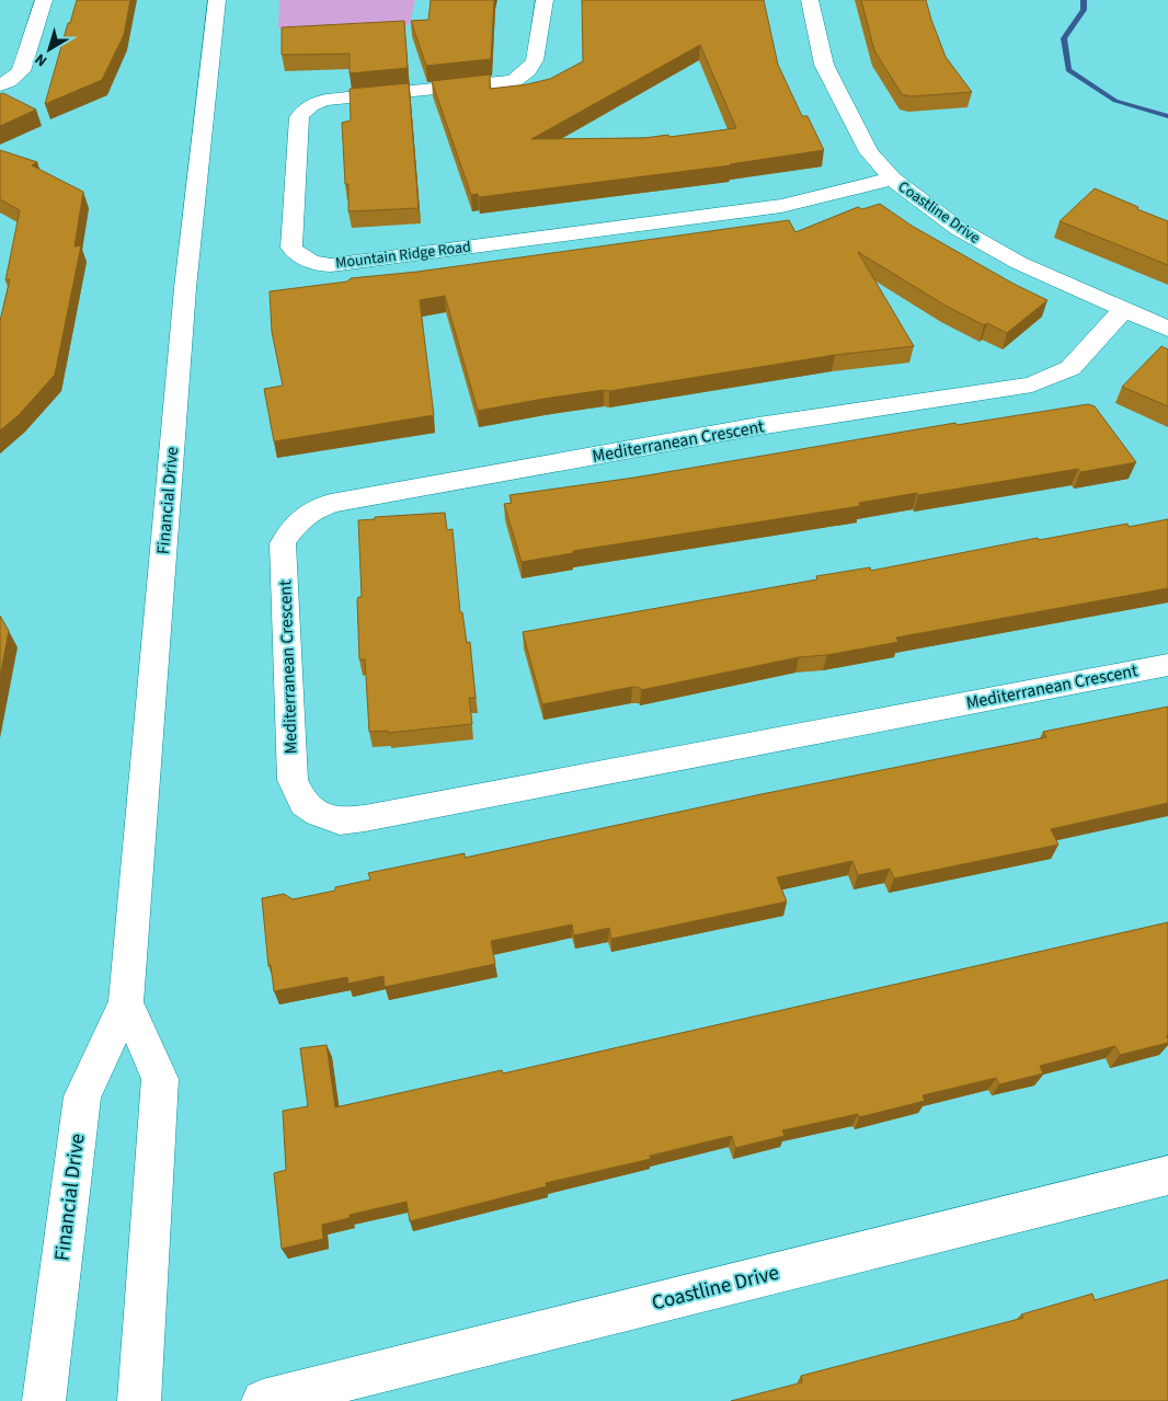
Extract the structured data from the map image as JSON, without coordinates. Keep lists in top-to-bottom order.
{
  "streets": {
    "street": [
      "Coastline Drive",
      "Mountain Ridge Road",
      "Mediterranean Crescent",
      "Financial Drive"
    ]
  },
  "crossings": [
    ["Coastline Drive", "Mountain Ridge Road"],
    ["Coastline Drive", "Mediterranean Crescent"]
  ],
  "north": "bottom left"
}
